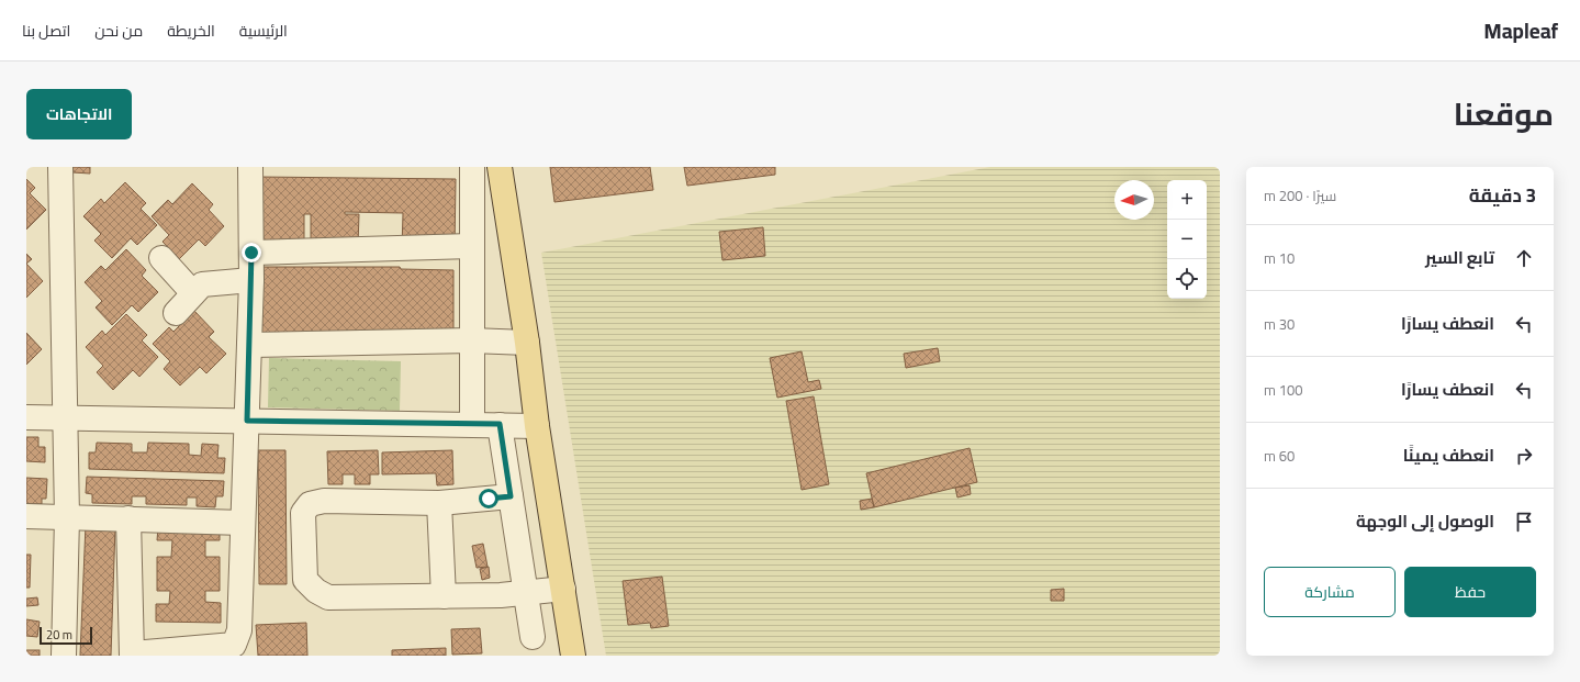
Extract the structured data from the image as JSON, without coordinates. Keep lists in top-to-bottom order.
{
  "scale_bar": "20 m",
  "north": "left",
  "page": {
    "header": "Mapleaf",
    "nav": [
      "الرئيسية",
      "الخريطة",
      "من نحن",
      "اتصل بنا"
    ],
    "title": "موقعنا",
    "buttons": [
      "الاتجاهات",
      ["حفظ", "مشاركة"]
    ],
    "heading": ["3 دقيقة", "سيرًا · 200 m"],
    "map_buttons": ["+", "−"],
    "list": [
      ["تابع السير", "10 m"],
      ["انعطف يسارًا", "30 m"],
      ["انعطف يسارًا", "100 m"],
      ["انعطف يمينًا", "60 m"],
      "الوصول إلى الوجهة"
    ],
    "scale": "20 m"
  }
}
